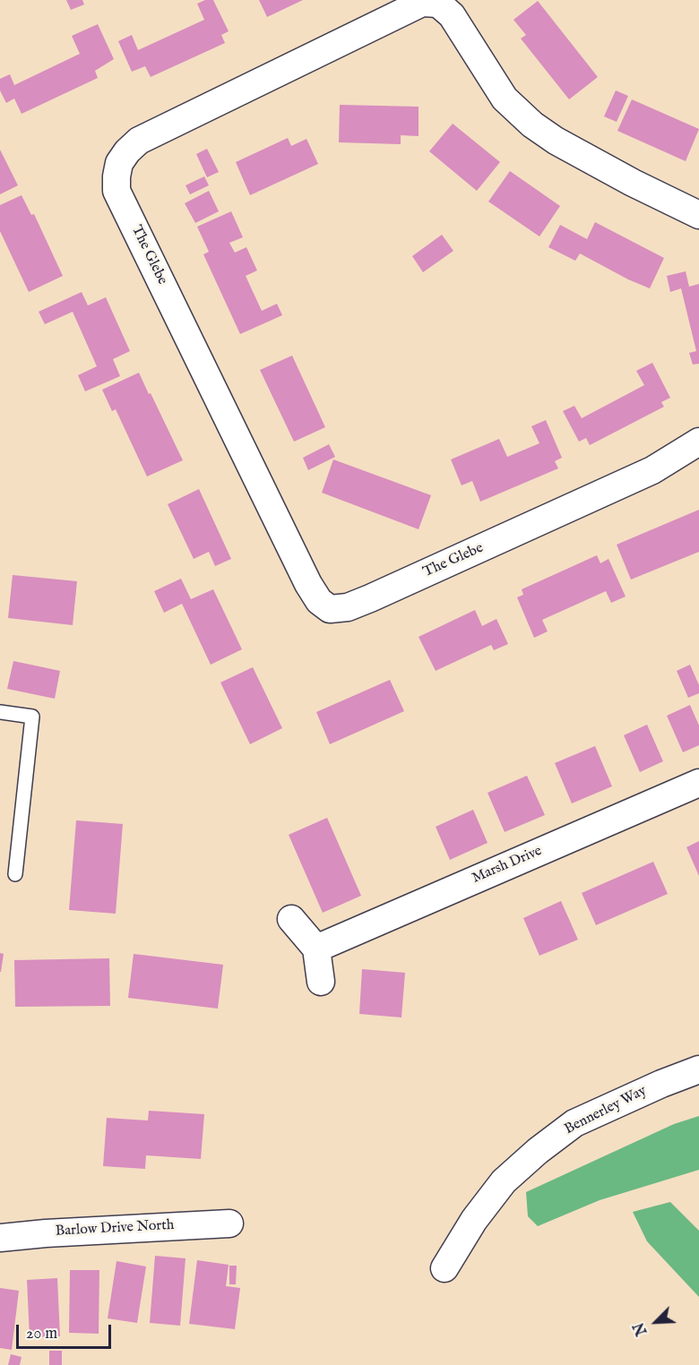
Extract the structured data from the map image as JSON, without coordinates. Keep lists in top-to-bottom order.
{
  "streets": {
    "street": [
      "The Glebe",
      "Marsh Drive",
      "Bennerley Way",
      "Barlow Drive North"
    ]
  },
  "scale_bar": "20 m",
  "north": "bottom left"
}
